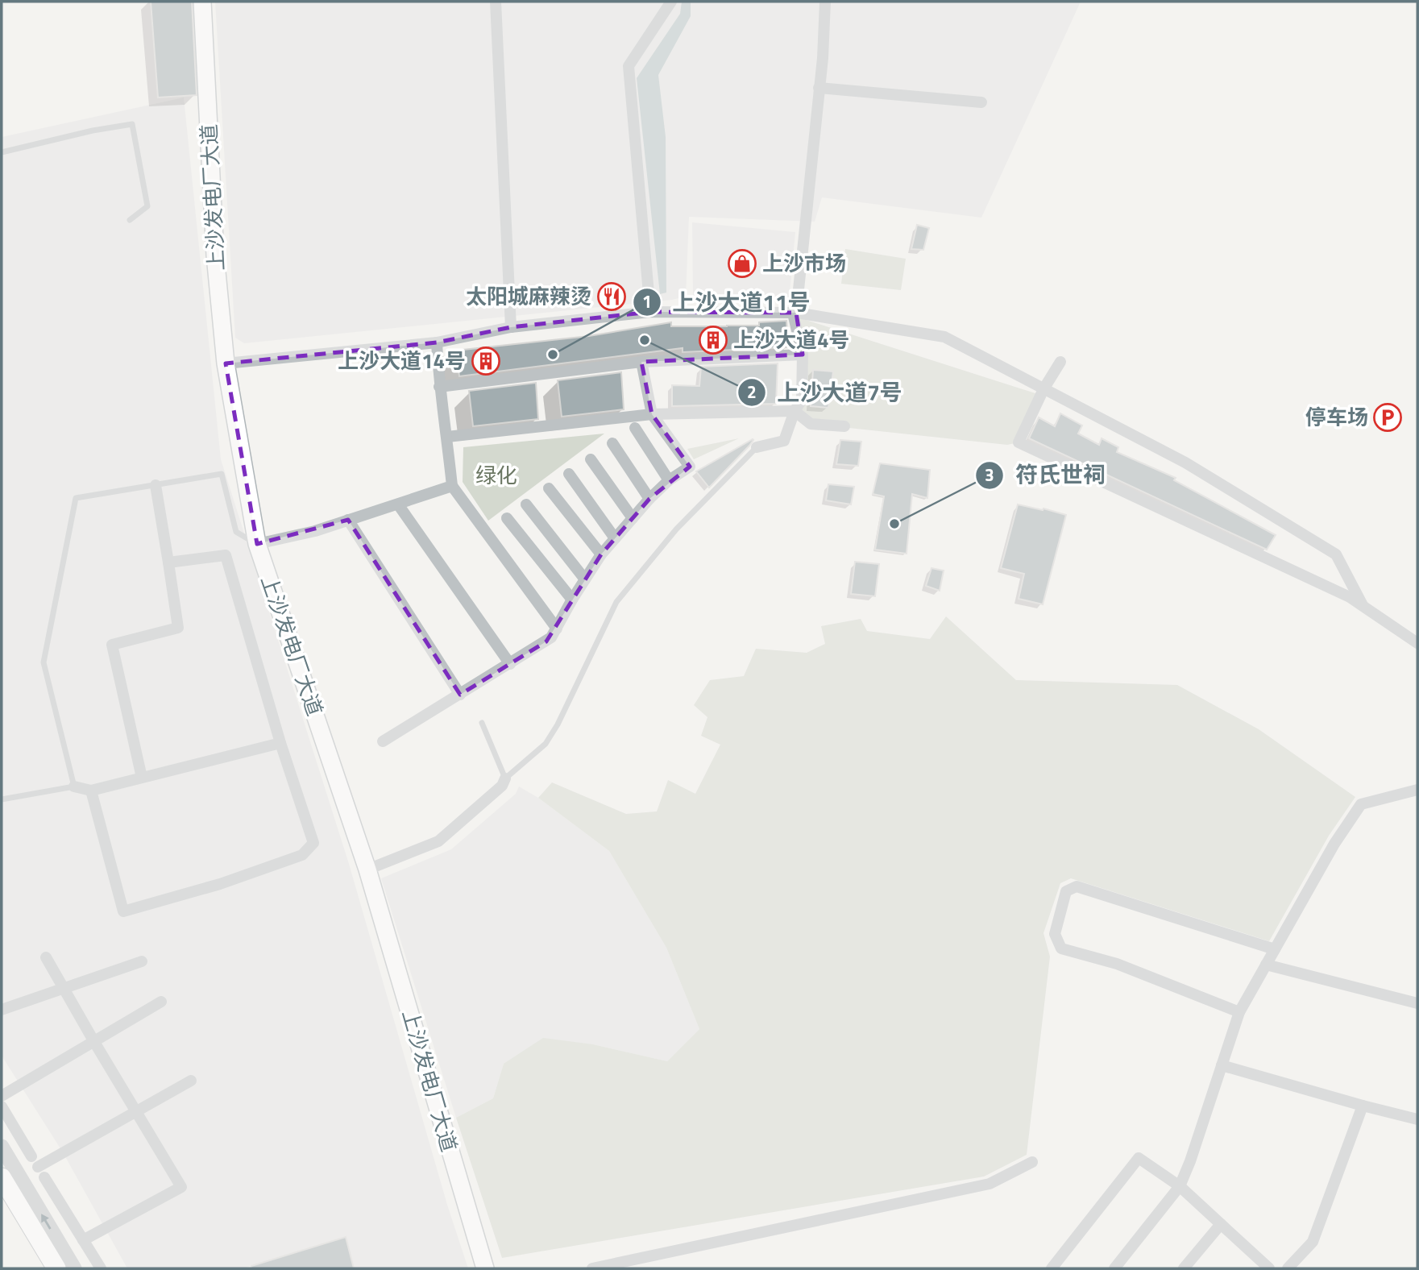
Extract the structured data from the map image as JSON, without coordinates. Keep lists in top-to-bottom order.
{
  "streets": {
    "main road": ["上沙发电厂大道"]
  },
  "parks": ["绿化"],
  "places": {
    "shop": ["上沙市场"],
    "restaurant": ["太阳城麻辣烫"],
    "other": ["上沙大道7号", "上沙大道11号", "符氏世祠"],
    "building": ["上沙大道4号", "上沙大道14号"],
    "parking": ["停车场"]
  }
}
